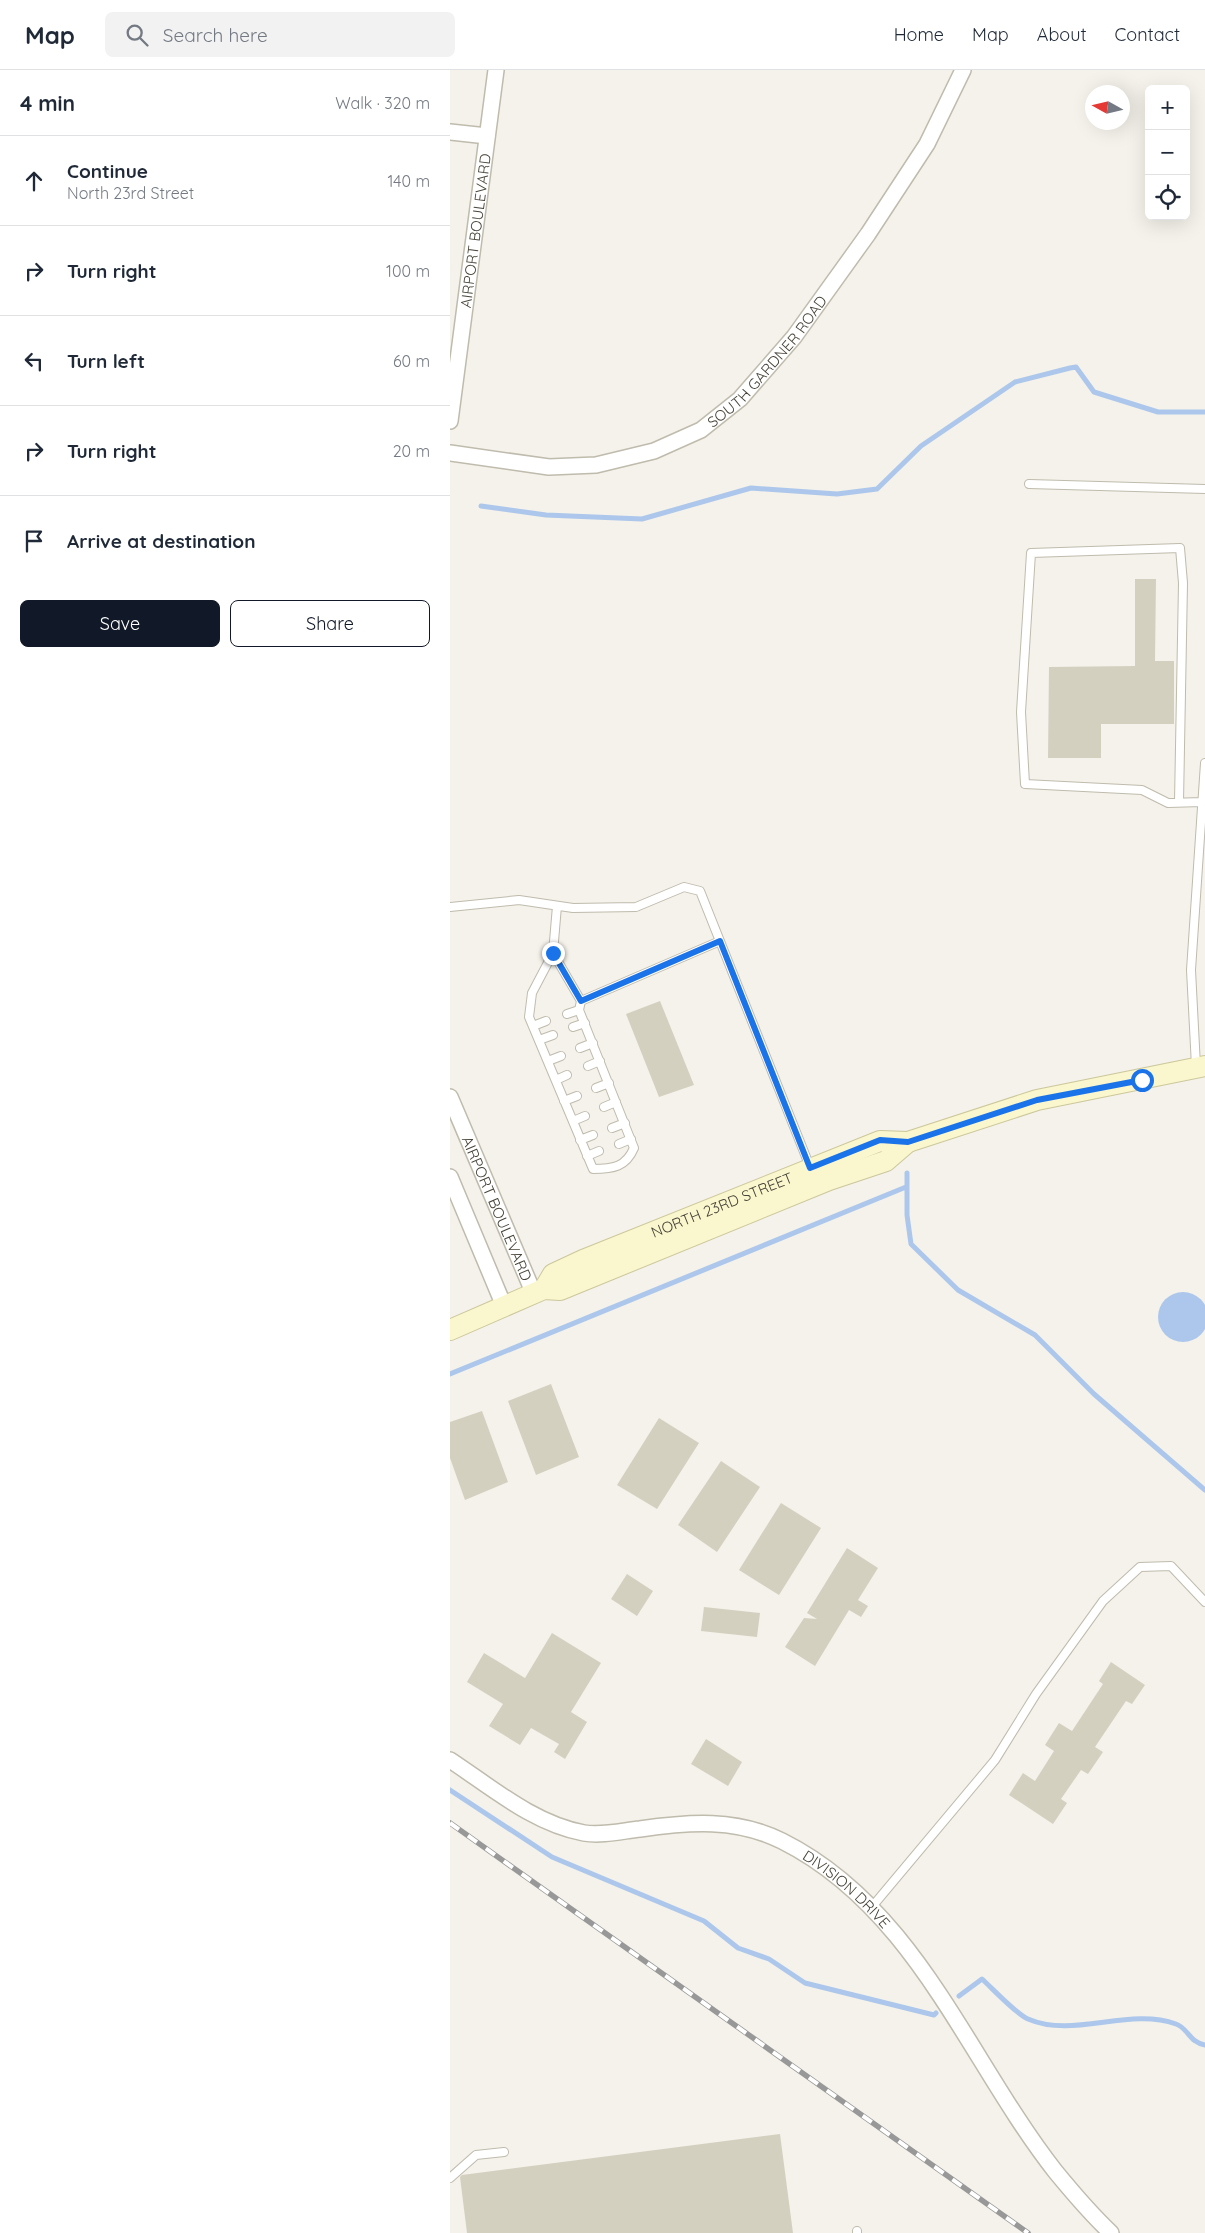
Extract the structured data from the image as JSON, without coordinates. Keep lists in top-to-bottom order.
{
  "streets": {
    "main road": ["NORTH 23RD STREET"],
    "street": ["AIRPORT BOULEVARD", "SOUTH GARDNER ROAD", "DIVISION DRIVE"]
  },
  "crossings": [
    ["AIRPORT BOULEVARD", "NORTH 23RD STREET"]
  ],
  "north": "left",
  "page": {
    "header": "Map",
    "search": "Search here",
    "nav": [
      "Home",
      "Map",
      "About",
      "Contact"
    ],
    "heading": ["4 min", "Walk · 320 m"],
    "map_buttons": ["+", "−"],
    "list": [
      ["Continue", "North 23rd Street", "140 m"],
      ["Turn right", "100 m"],
      ["Turn left", "60 m"],
      ["Turn right", "20 m"],
      "Arrive at destination"
    ],
    "buttons": ["Save", "Share"]
  }
}
